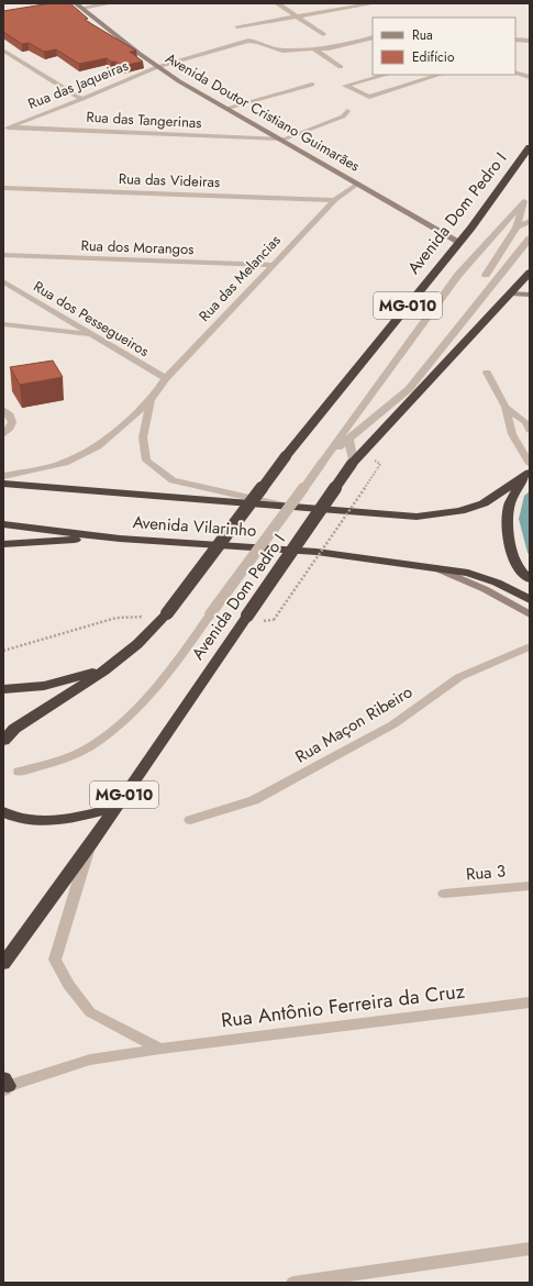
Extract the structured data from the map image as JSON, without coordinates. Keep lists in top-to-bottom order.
{
  "streets": {
    "highway": ["Avenida Dom Pedro I", "MG-010", "Avenida Vilarinho"],
    "main road": ["Avenida Doutor Cristiano Guimarães"],
    "street": [
      "Rua das Jaqueiras",
      "Rua das Tangerinas",
      "Rua das Videiras",
      "Rua dos Morangos",
      "Rua das Melancias",
      "Rua dos Pessegueiros",
      "Rua Maçon Ribeiro",
      "Rua 3",
      "Rua Antônio Ferreira da Cruz"
    ]
  },
  "crossings": [
    ["Rua das Jaqueiras", "Avenida Doutor Cristiano Guimarães"],
    ["Rua das Jaqueiras", "Rua das Tangerinas"],
    ["Avenida Doutor Cristiano Guimarães", "Rua das Tangerinas"],
    ["Avenida Doutor Cristiano Guimarães", "Avenida Dom Pedro I"],
    ["Avenida Doutor Cristiano Guimarães", "Rua das Melancias"],
    ["Rua das Videiras", "Rua das Melancias"],
    ["Rua dos Morangos", "Rua das Melancias"],
    ["Rua das Melancias", "Rua dos Pessegueiros"],
    ["Rua das Melancias", "Avenida Vilarinho"]
  ],
  "legend": ["Rua", "Edifício"]
}
